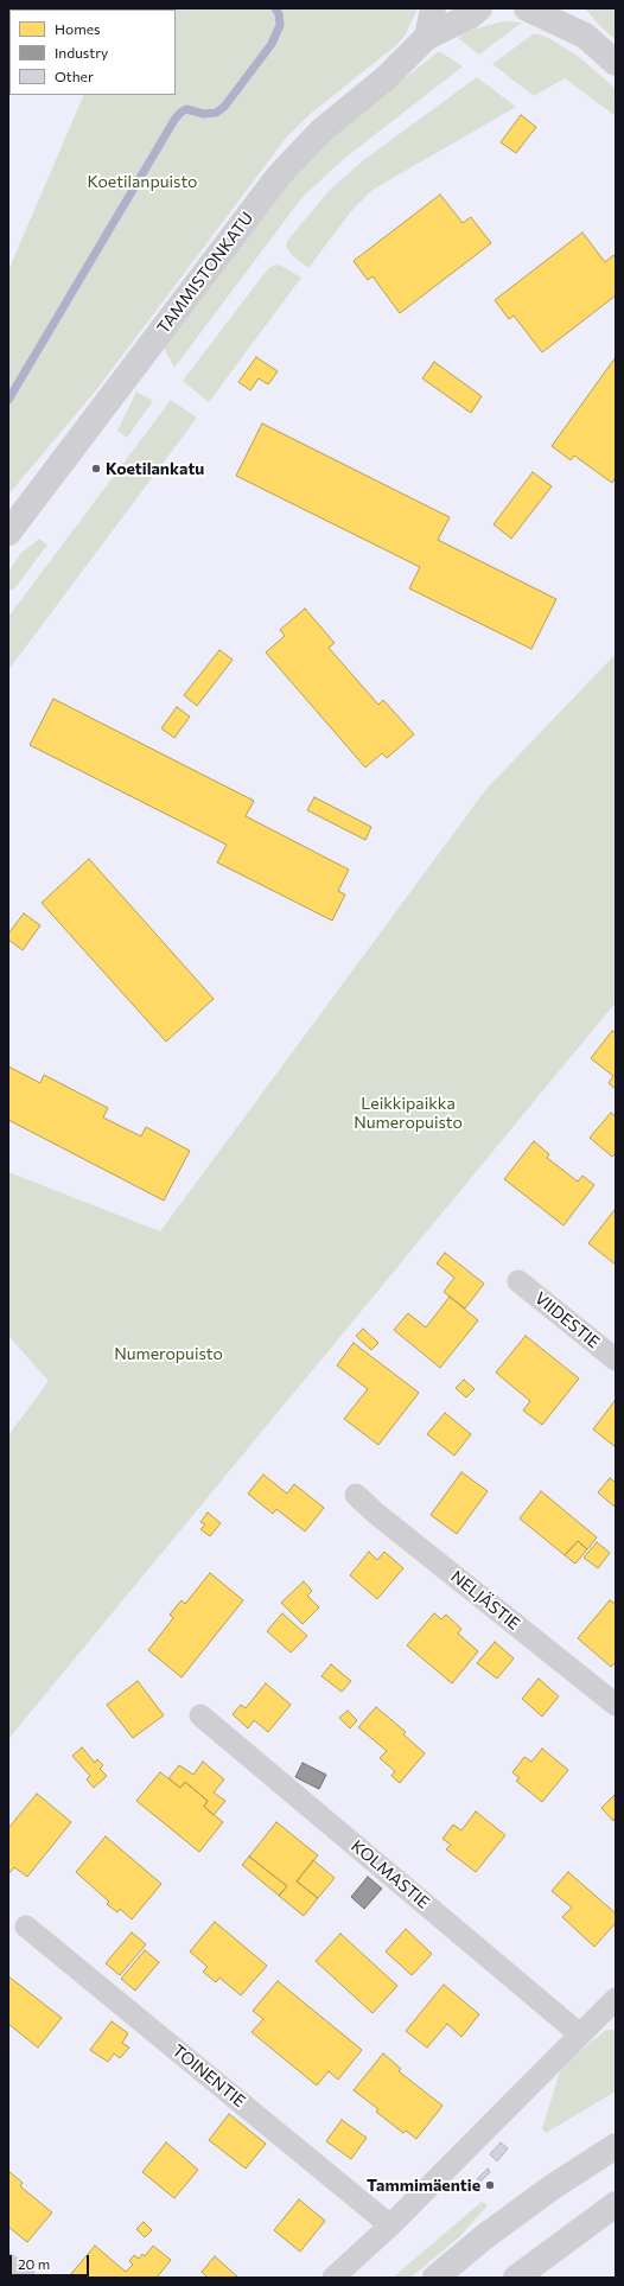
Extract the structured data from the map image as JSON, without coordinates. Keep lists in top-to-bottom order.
{
  "streets": {
    "street": [
      "TAMMISTONKATU",
      "VIIDESTIE",
      "NELJÄSTIE",
      "KOLMASTIE",
      "TOINENTIE"
    ]
  },
  "parks": ["Koetilanpuisto", "Leikkipaikka Numeropuisto", "Numeropuisto"],
  "places": ["Koetilankatu", "Tammimäentie"],
  "legend": ["Homes", "Industry", "Other"],
  "scale_bar": "20 m"
}
